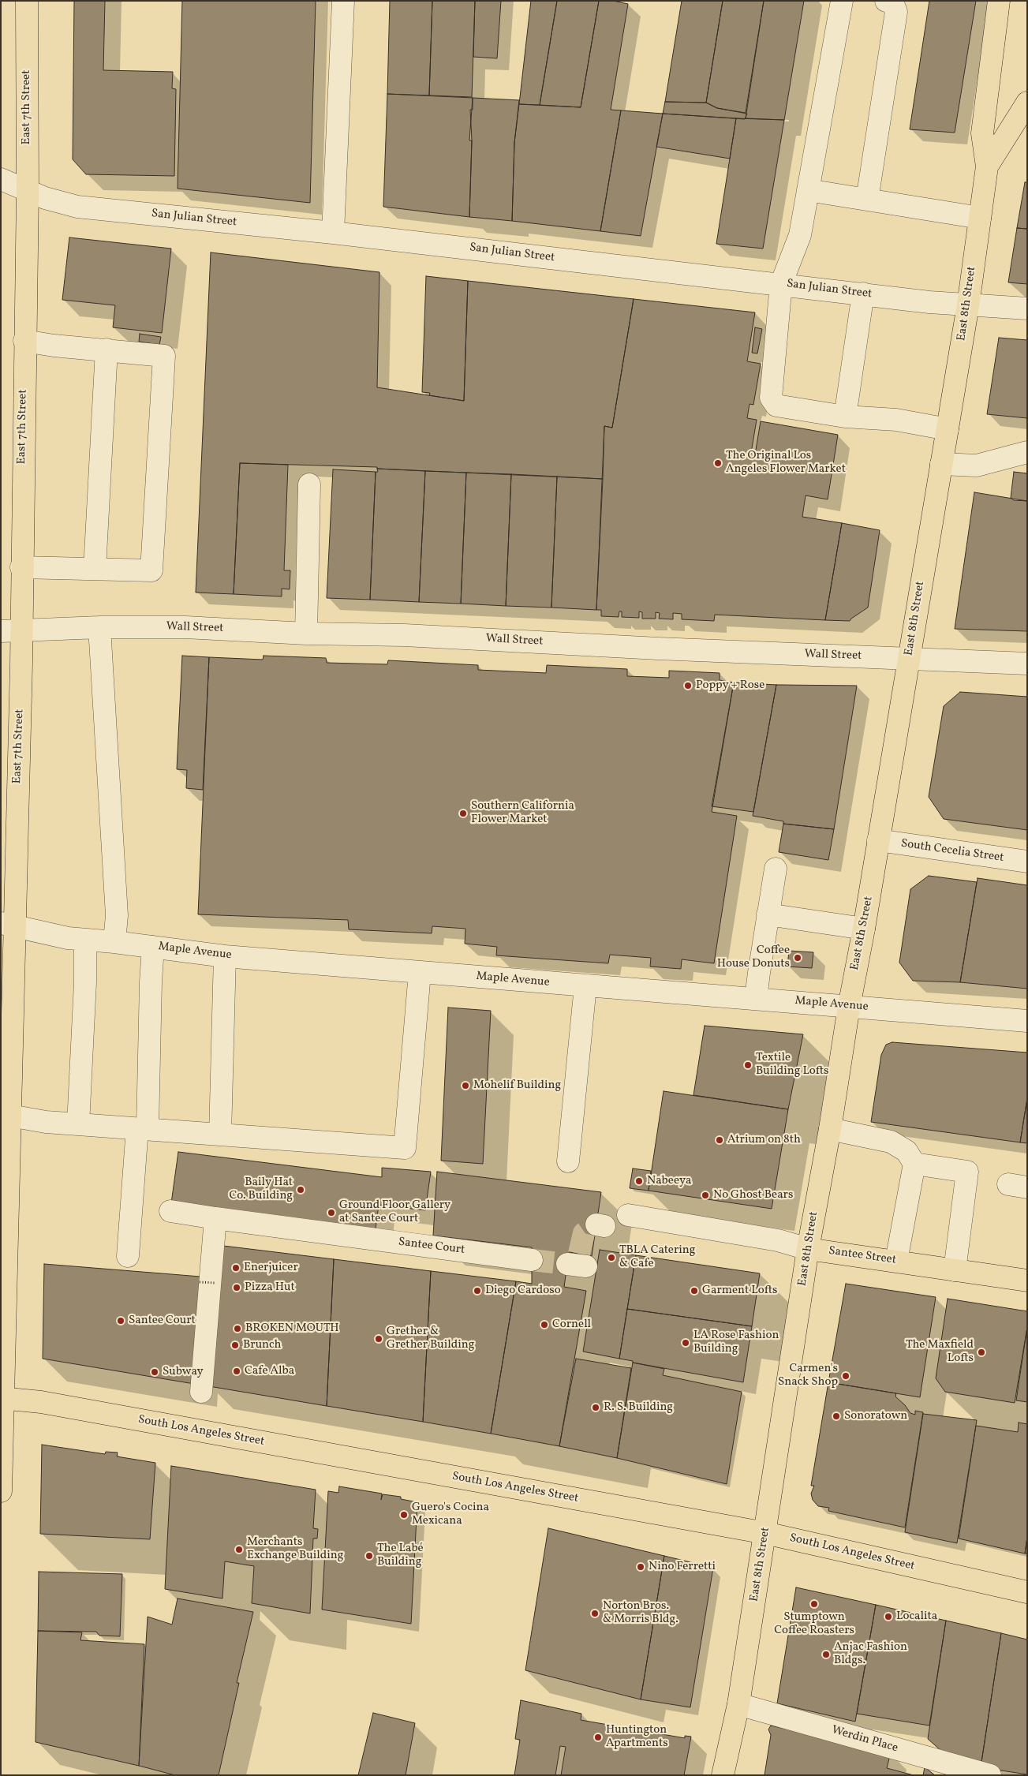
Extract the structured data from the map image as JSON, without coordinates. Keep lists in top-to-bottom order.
{
  "streets": {
    "main road": [
      "East 7th Street",
      "East 8th Street",
      "Santee Street",
      "South Los Angeles Street"
    ],
    "street": [
      "San Julian Street",
      "Wall Street",
      "South Cecelia Street",
      "Maple Avenue",
      "Santee Court",
      "Werdin Place"
    ]
  },
  "crossings": [
    ["East 7th Street", "San Julian Street"],
    ["East 7th Street", "Wall Street"],
    ["East 7th Street", "Maple Avenue"],
    ["East 7th Street", "South Los Angeles Street"],
    ["San Julian Street", "East 8th Street"],
    ["East 8th Street", "Wall Street"],
    ["East 8th Street", "South Cecelia Street"],
    ["East 8th Street", "Maple Avenue"],
    ["East 8th Street", "Santee Street"],
    ["East 8th Street", "South Los Angeles Street"],
    ["East 8th Street", "Werdin Place"]
  ],
  "places": [
    "The Original Los Angeles Flower Market",
    "Poppy + Rose",
    "Southern California Flower Market",
    "Coffee House Donuts",
    "Textile Building Lofts",
    "Mohelif Building",
    "Atrium on 8th",
    "Nabeeya",
    "Baily Hat Co. Building",
    "No Ghost Bears",
    "Ground Floor Gallery at Santee Court",
    "TBLA Catering & Cafe",
    "Enerjuicer",
    "Pizza Hut",
    "Diego Cardoso",
    "Garment Lofts",
    "Santee Court",
    "Cornell",
    "BROKEN MOUTH",
    "Grether & Grether Building",
    "LA Rose Fashion Building",
    "Brunch",
    "The Maxfield Lofts",
    "Cafe Alba",
    "Subway",
    "Carmen's Snack Shop",
    "R. S. Building",
    "Sonoratown",
    "Guero's Cocina Mexicana",
    "Merchants Exchange Building",
    "The Labé Building",
    "Nino Ferretti",
    "Stumptown Coffee Roasters",
    "Norton Bros. & Morris Bldg.",
    "Localita",
    "Anjac Fashion Bldgs.",
    "Huntington Apartments"
  ]
}
